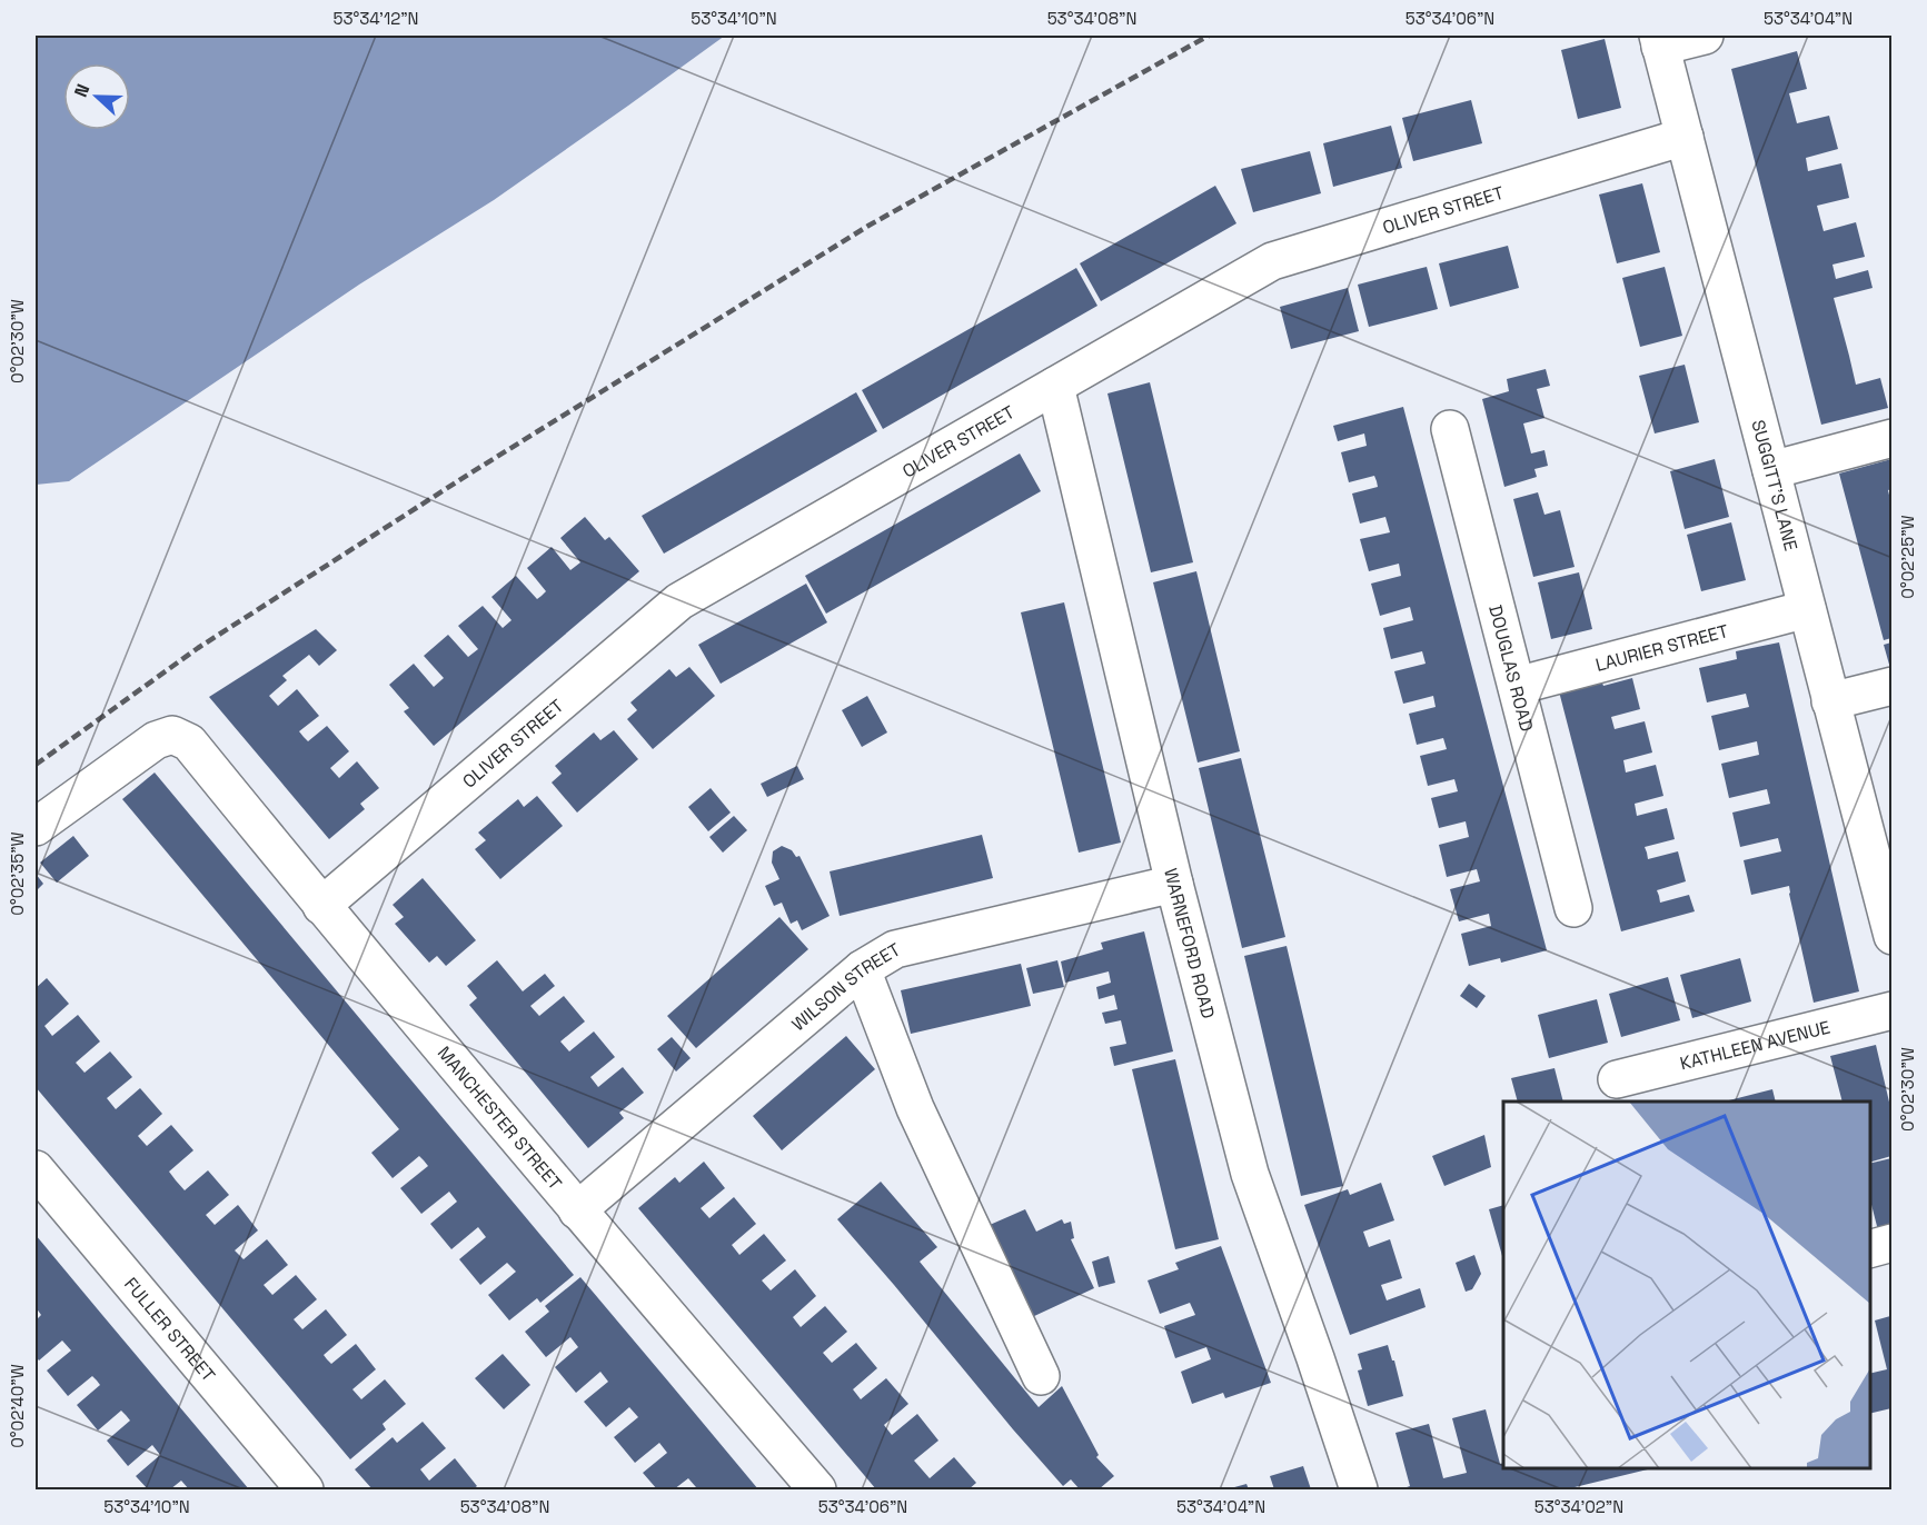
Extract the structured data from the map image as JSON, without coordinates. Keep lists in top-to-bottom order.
{
  "streets": {
    "street": [
      "OLIVER STREET",
      "SUGGITT'S LANE",
      "LAURIER STREET",
      "DOUGLAS ROAD",
      "WARNEFORD ROAD",
      "WILSON STREET",
      "KATHLEEN AVENUE",
      "MANCHESTER STREET",
      "FULLER STREET"
    ]
  },
  "crossings": [
    ["OLIVER STREET", "SUGGITT'S LANE"],
    ["OLIVER STREET", "WARNEFORD ROAD"],
    ["OLIVER STREET", "MANCHESTER STREET"],
    ["SUGGITT'S LANE", "LAURIER STREET"],
    ["LAURIER STREET", "DOUGLAS ROAD"],
    ["WARNEFORD ROAD", "WILSON STREET"],
    ["WILSON STREET", "MANCHESTER STREET"]
  ],
  "north": "left",
  "coordinates": [
    "53°34'12\"N",
    "53°34'10\"N",
    "53°34'08\"N",
    "53°34'06\"N",
    "53°34'04\"N",
    "0°02'30\"W",
    "0°02'25\"W",
    "0°02'35\"W",
    "0°02'40\"W",
    "53°34'02\"N"
  ]
}
